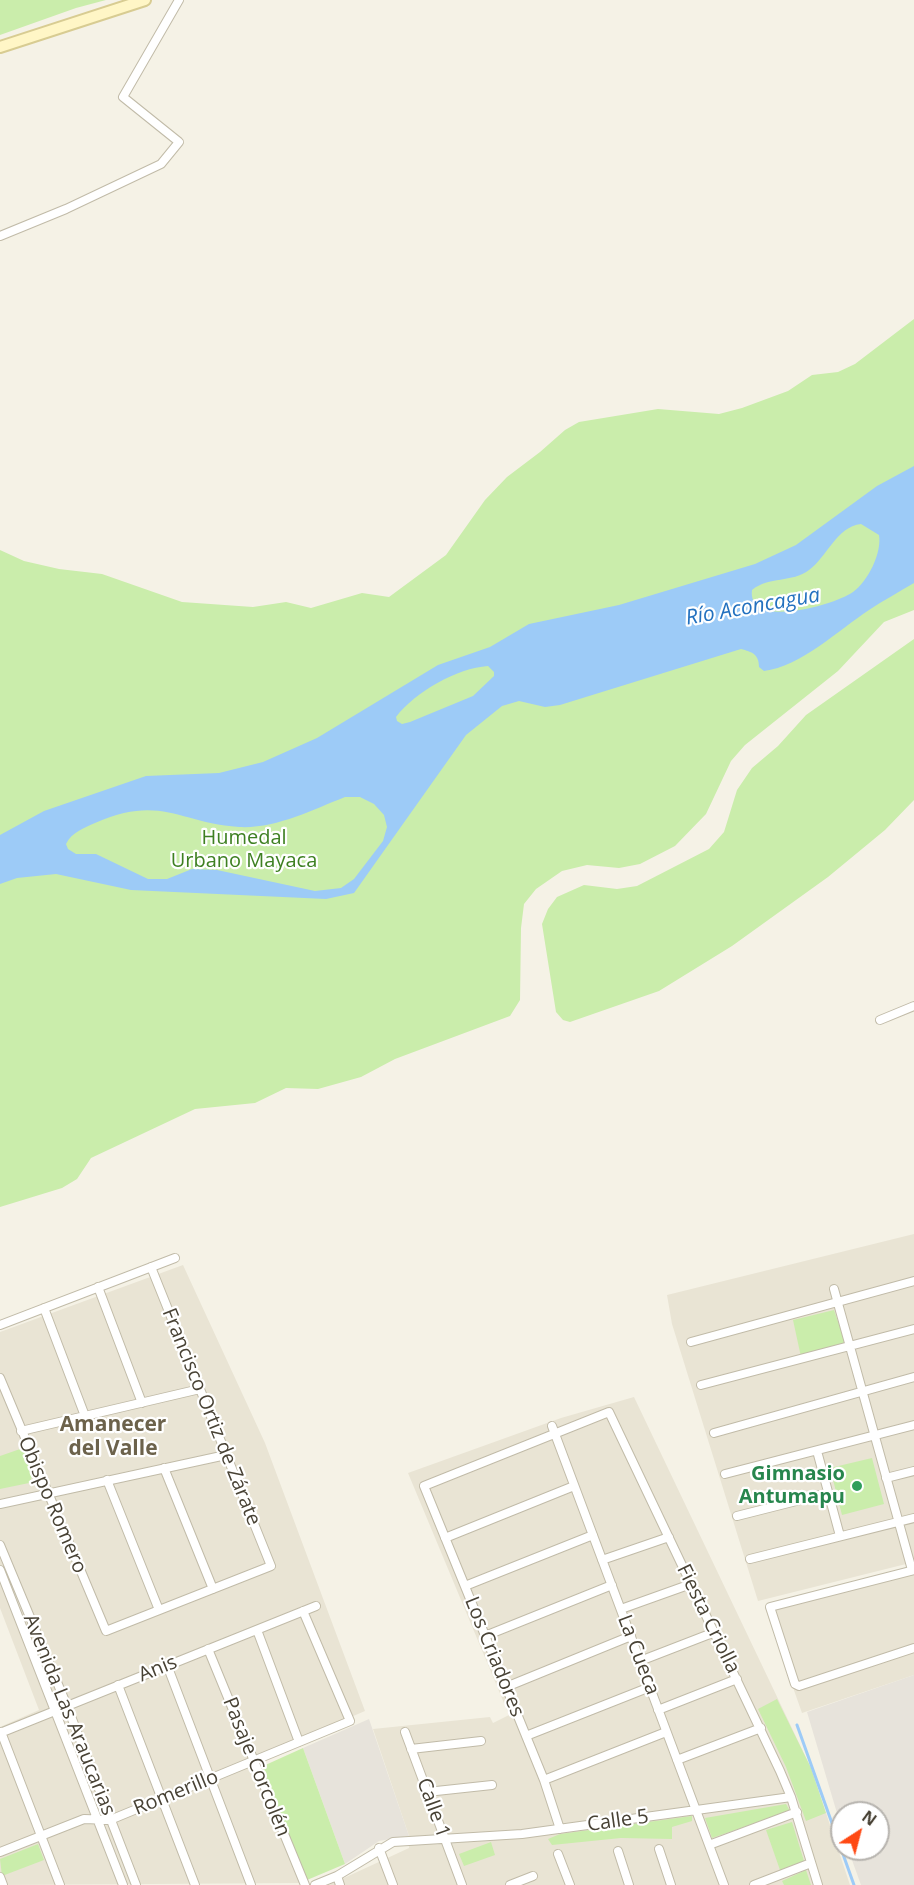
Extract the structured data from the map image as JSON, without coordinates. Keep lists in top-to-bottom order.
{
  "streets": {
    "street": [
      "Francisco Ortiz de Zárate",
      "Obispo Romero",
      "Fiesta Criolla",
      "La Cueca",
      "Los Criadores",
      "Anis",
      "Avenida Las Araucarias",
      "Pasaje Corcolén",
      "Romerillo",
      "Calle 1",
      "Calle 5"
    ]
  },
  "crossings": [
    ["Fiesta Criolla", "La Cueca"],
    ["Fiesta Criolla", "Los Criadores"],
    ["Fiesta Criolla", "Calle 5"],
    ["La Cueca", "Los Criadores"],
    ["La Cueca", "Calle 5"],
    ["Los Criadores", "Calle 5"],
    ["Anis", "Avenida Las Araucarias"],
    ["Anis", "Pasaje Corcolén"],
    ["Anis", "Romerillo"],
    ["Avenida Las Araucarias", "Romerillo"],
    ["Pasaje Corcolén", "Romerillo"],
    ["Calle 1", "Calle 5"]
  ],
  "districts": ["Amanecer del Valle"],
  "water": ["Río Aconcagua"],
  "parks": ["Humedal Urbano Mayaca"],
  "places": ["Gimnasio Antumapu"],
  "north": "top right"
}
